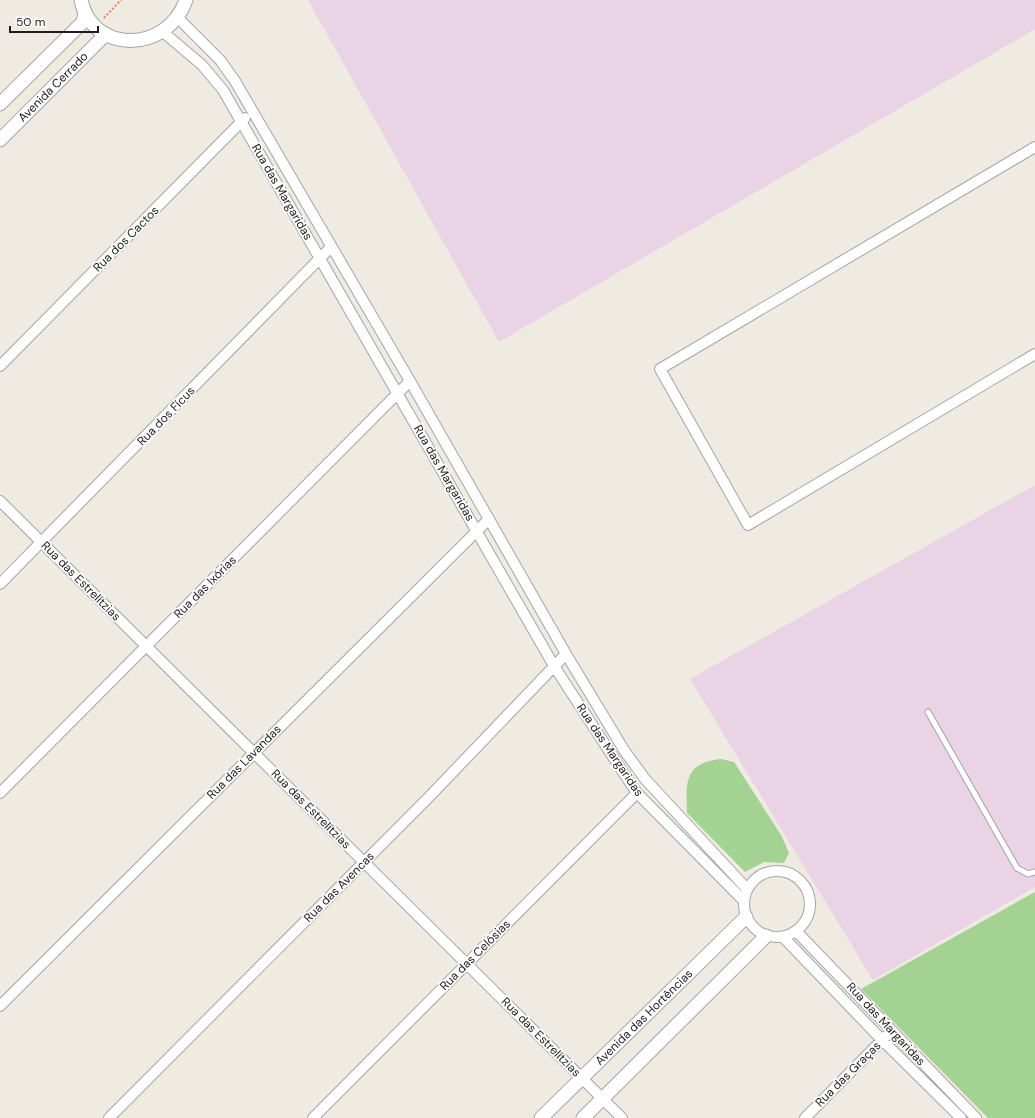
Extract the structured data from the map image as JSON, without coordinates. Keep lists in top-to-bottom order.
{
  "streets": {
    "street": [
      "Avenida Cerrado",
      "Rua das Margaridas",
      "Rua dos Cactos",
      "Rua dos Fícus",
      "Rua das Estrelítzias",
      "Rua das Ixórias",
      "Rua das Lavandas",
      "Rua das Avencas",
      "Rua das Celósias",
      "Avenida das Hortências",
      "Rua das Graças"
    ]
  },
  "crossings": [
    ["Rua das Margaridas", "Rua dos Cactos"],
    ["Rua das Margaridas", "Rua dos Fícus"],
    ["Rua das Margaridas", "Rua das Ixórias"],
    ["Rua das Margaridas", "Rua das Lavandas"],
    ["Rua das Margaridas", "Rua das Avencas"],
    ["Rua das Margaridas", "Rua das Celósias"],
    ["Rua das Margaridas", "Avenida das Hortências"],
    ["Rua das Margaridas", "Rua das Graças"],
    ["Rua dos Fícus", "Rua das Estrelítzias"],
    ["Rua das Estrelítzias", "Rua das Ixórias"],
    ["Rua das Estrelítzias", "Rua das Lavandas"],
    ["Rua das Estrelítzias", "Rua das Avencas"],
    ["Rua das Estrelítzias", "Rua das Celósias"],
    ["Rua das Estrelítzias", "Avenida das Hortências"]
  ],
  "scale_bar": "50 m"
}
